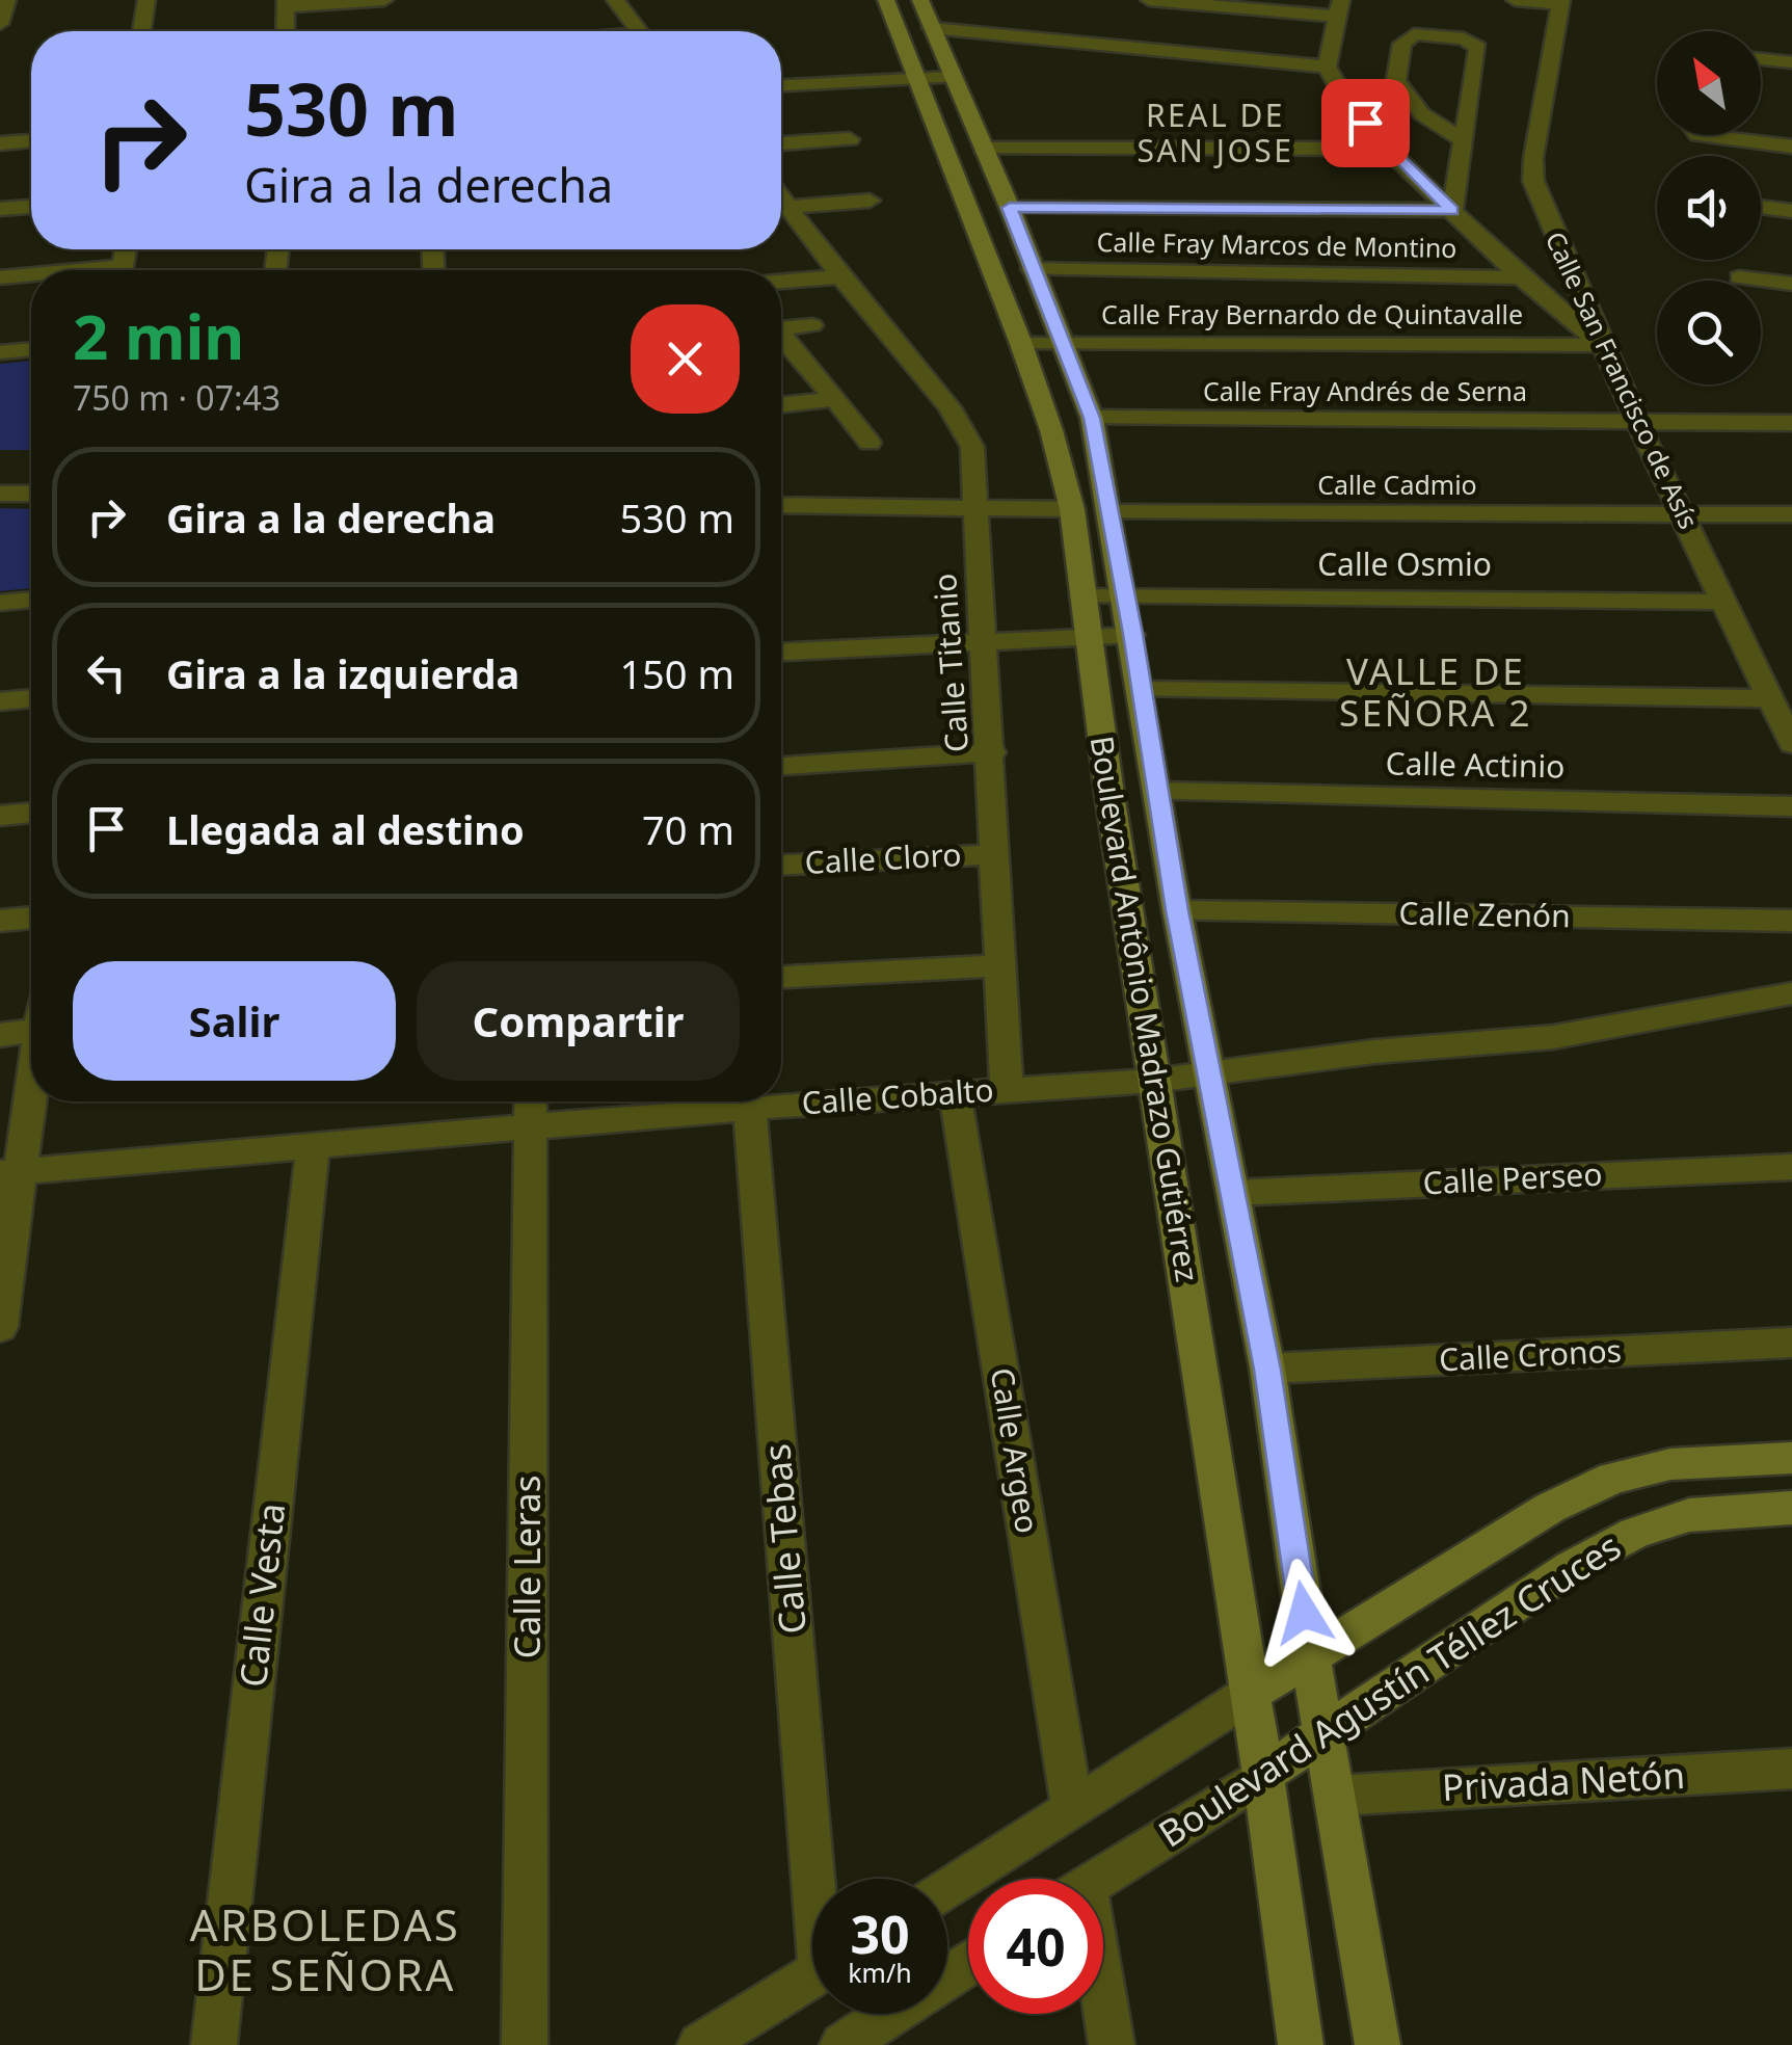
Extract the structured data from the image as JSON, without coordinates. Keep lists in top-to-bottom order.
{
  "streets": {
    "street": [
      "Calle Fray Marcos de Montino",
      "Calle Fray Bernardo de Quintavalle",
      "Calle San Francisco de Asís",
      "Calle Fray Andrés de Serna",
      "Calle Cadmio",
      "Calle Osmio",
      "Calle Titanio",
      "Calle Actinio",
      "Calle Cloro",
      "Calle Zenón",
      "Boulevard Antônio Madrazo Gutiérrez",
      "Calle Cobalto",
      "Calle Perseo",
      "Calle Cronos",
      "Calle Argeo",
      "Calle Tebas",
      "Calle Leras",
      "Calle Vesta",
      "Boulevard Agustín Téllez Cruces",
      "Privada Netón"
    ]
  },
  "crossings": [
    ["Calle Fray Marcos de Montino", "Boulevard Antônio Madrazo Gutiérrez"],
    ["Calle Fray Bernardo de Quintavalle", "Calle San Francisco de Asís"],
    ["Calle Fray Bernardo de Quintavalle", "Boulevard Antônio Madrazo Gutiérrez"],
    ["Calle San Francisco de Asís", "Calle Fray Andrés de Serna"],
    ["Calle San Francisco de Asís", "Calle Cadmio"],
    ["Calle San Francisco de Asís", "Calle Osmio"],
    ["Calle Fray Andrés de Serna", "Boulevard Antônio Madrazo Gutiérrez"],
    ["Calle Cadmio", "Boulevard Antônio Madrazo Gutiérrez"],
    ["Calle Osmio", "Boulevard Antônio Madrazo Gutiérrez"],
    ["Calle Titanio", "Calle Cloro"],
    ["Calle Titanio", "Calle Cobalto"],
    ["Calle Actinio", "Boulevard Antônio Madrazo Gutiérrez"],
    ["Calle Zenón", "Boulevard Antônio Madrazo Gutiérrez"],
    ["Boulevard Antônio Madrazo Gutiérrez", "Calle Cobalto"],
    ["Boulevard Antônio Madrazo Gutiérrez", "Calle Perseo"],
    ["Boulevard Antônio Madrazo Gutiérrez", "Calle Cronos"],
    ["Boulevard Antônio Madrazo Gutiérrez", "Boulevard Agustín Téllez Cruces"],
    ["Boulevard Antônio Madrazo Gutiérrez", "Privada Netón"],
    ["Calle Cobalto", "Calle Argeo"],
    ["Calle Cobalto", "Calle Tebas"],
    ["Calle Cobalto", "Calle Leras"],
    ["Calle Cobalto", "Calle Vesta"],
    ["Calle Argeo", "Boulevard Agustín Téllez Cruces"]
  ],
  "districts": ["REAL DE SAN JOSE", "VALLE DE SEÑORA 2", "ARBOLEDAS DE SEÑORA"],
  "north": "top left",
  "page": {
    "turn": ["530 m", "Gira a la derecha"],
    "heading": ["2 min", "750 m · 07:43"],
    "list": [
      {
        "name": "Gira a la derecha",
        "value": "530 m"
      },
      {
        "name": "Gira a la izquierda",
        "value": "150 m"
      },
      {
        "name": "Llegada al destino",
        "value": "70 m"
      }
    ],
    "buttons": ["Salir", "Compartir"],
    "speed": "30 km/h",
    "limit": "40"
  }
}
